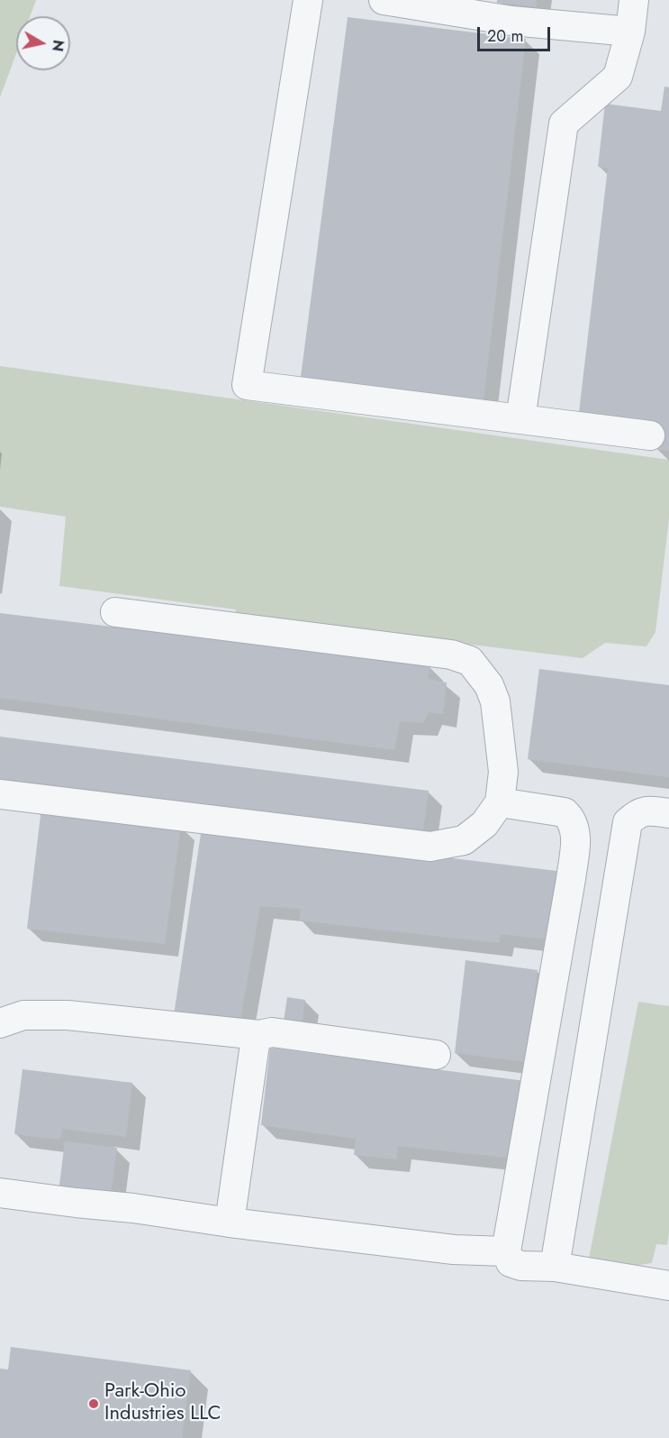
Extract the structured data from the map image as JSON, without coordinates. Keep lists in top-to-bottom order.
{
  "places": ["Park-Ohio Industries LLC"],
  "scale_bar": "20 m",
  "north": "right"
}
